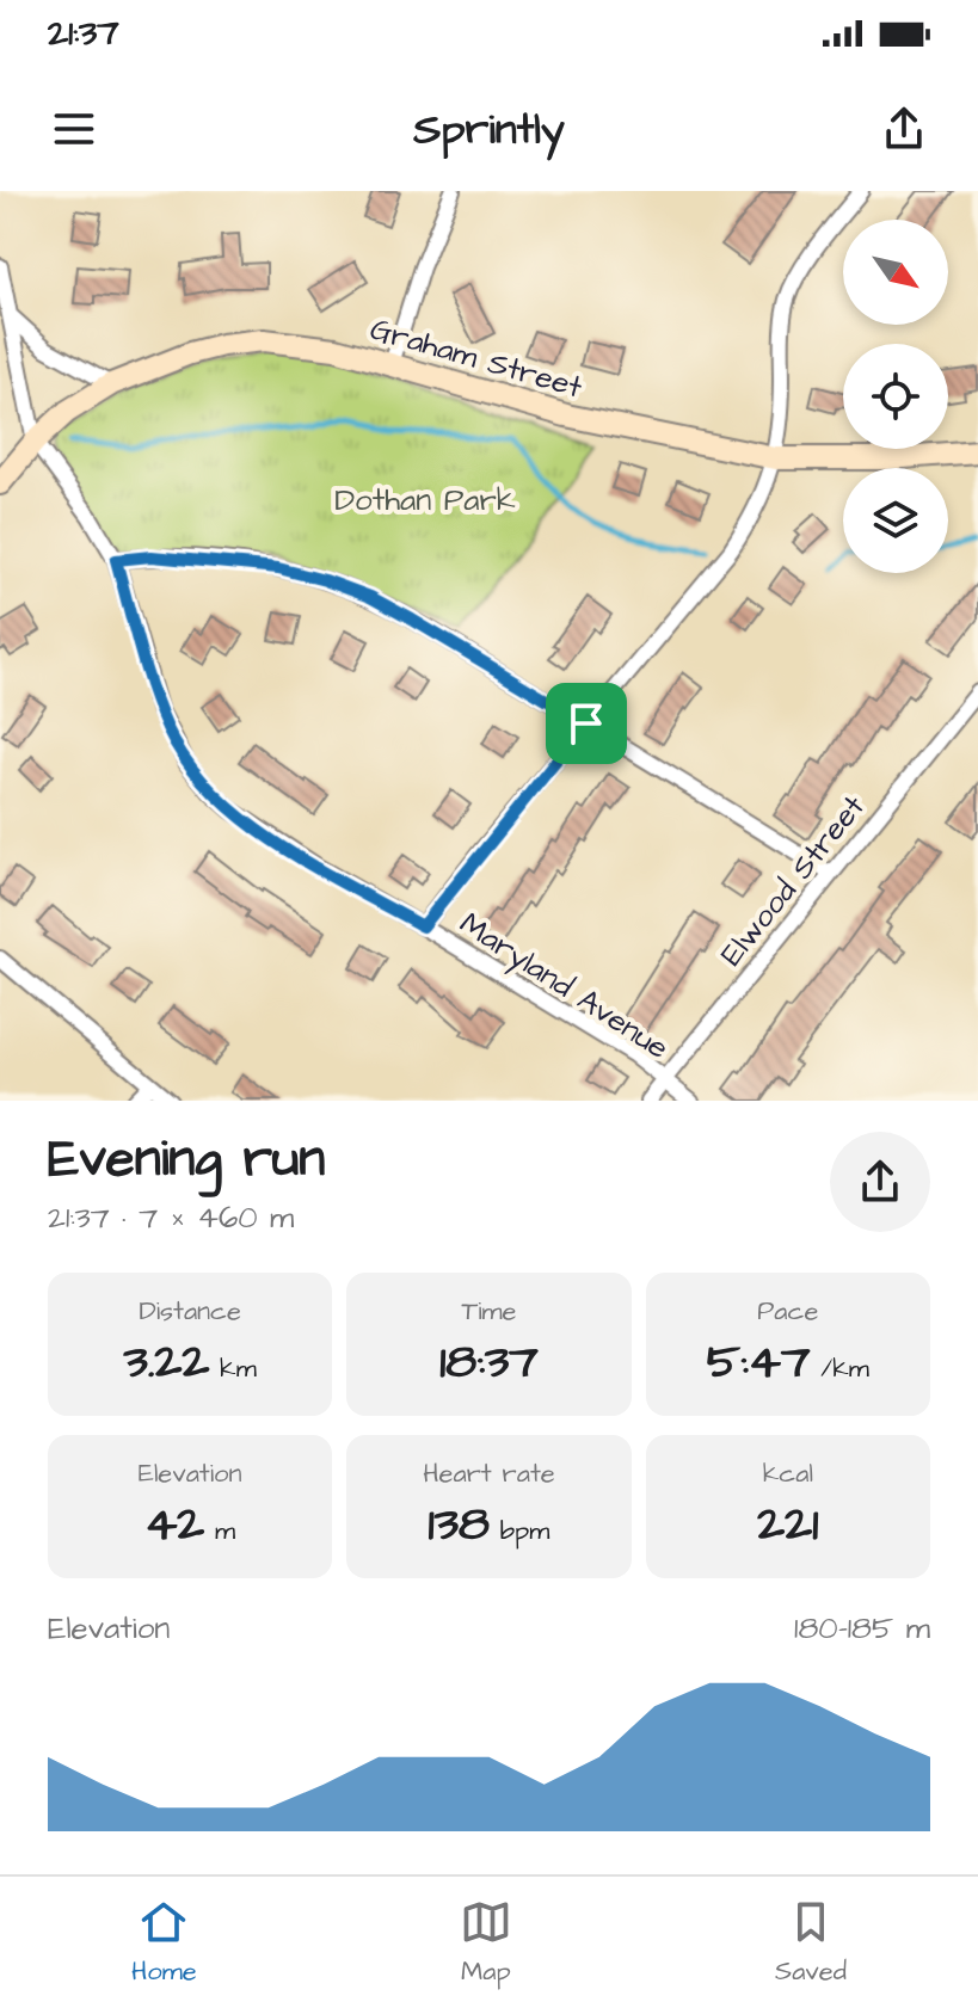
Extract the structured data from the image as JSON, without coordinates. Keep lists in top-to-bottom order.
{
  "streets": {
    "street": ["Graham Street", "Elwood Street", "Maryland Avenue"]
  },
  "crossings": [
    ["Graham Street", "Maryland Avenue"],
    ["Elwood Street", "Maryland Avenue"]
  ],
  "parks": ["Dothan Park"],
  "north": "bottom right",
  "page": {
    "status": "21:37",
    "header": "Sprintly",
    "heading": ["Evening run", "21:37 · 7 × 460 m"],
    "stats": [
      ["Distance", "3.22 km"],
      ["Time", "18:37"],
      ["Pace", "5:47 /km"],
      ["Elevation", "42 m"],
      ["Heart rate", "138 bpm"],
      ["kcal", "221"]
    ],
    "chart": ["Elevation", "180–185 m"],
    "tabs": ["Home", "Map", "Saved"]
  }
}
